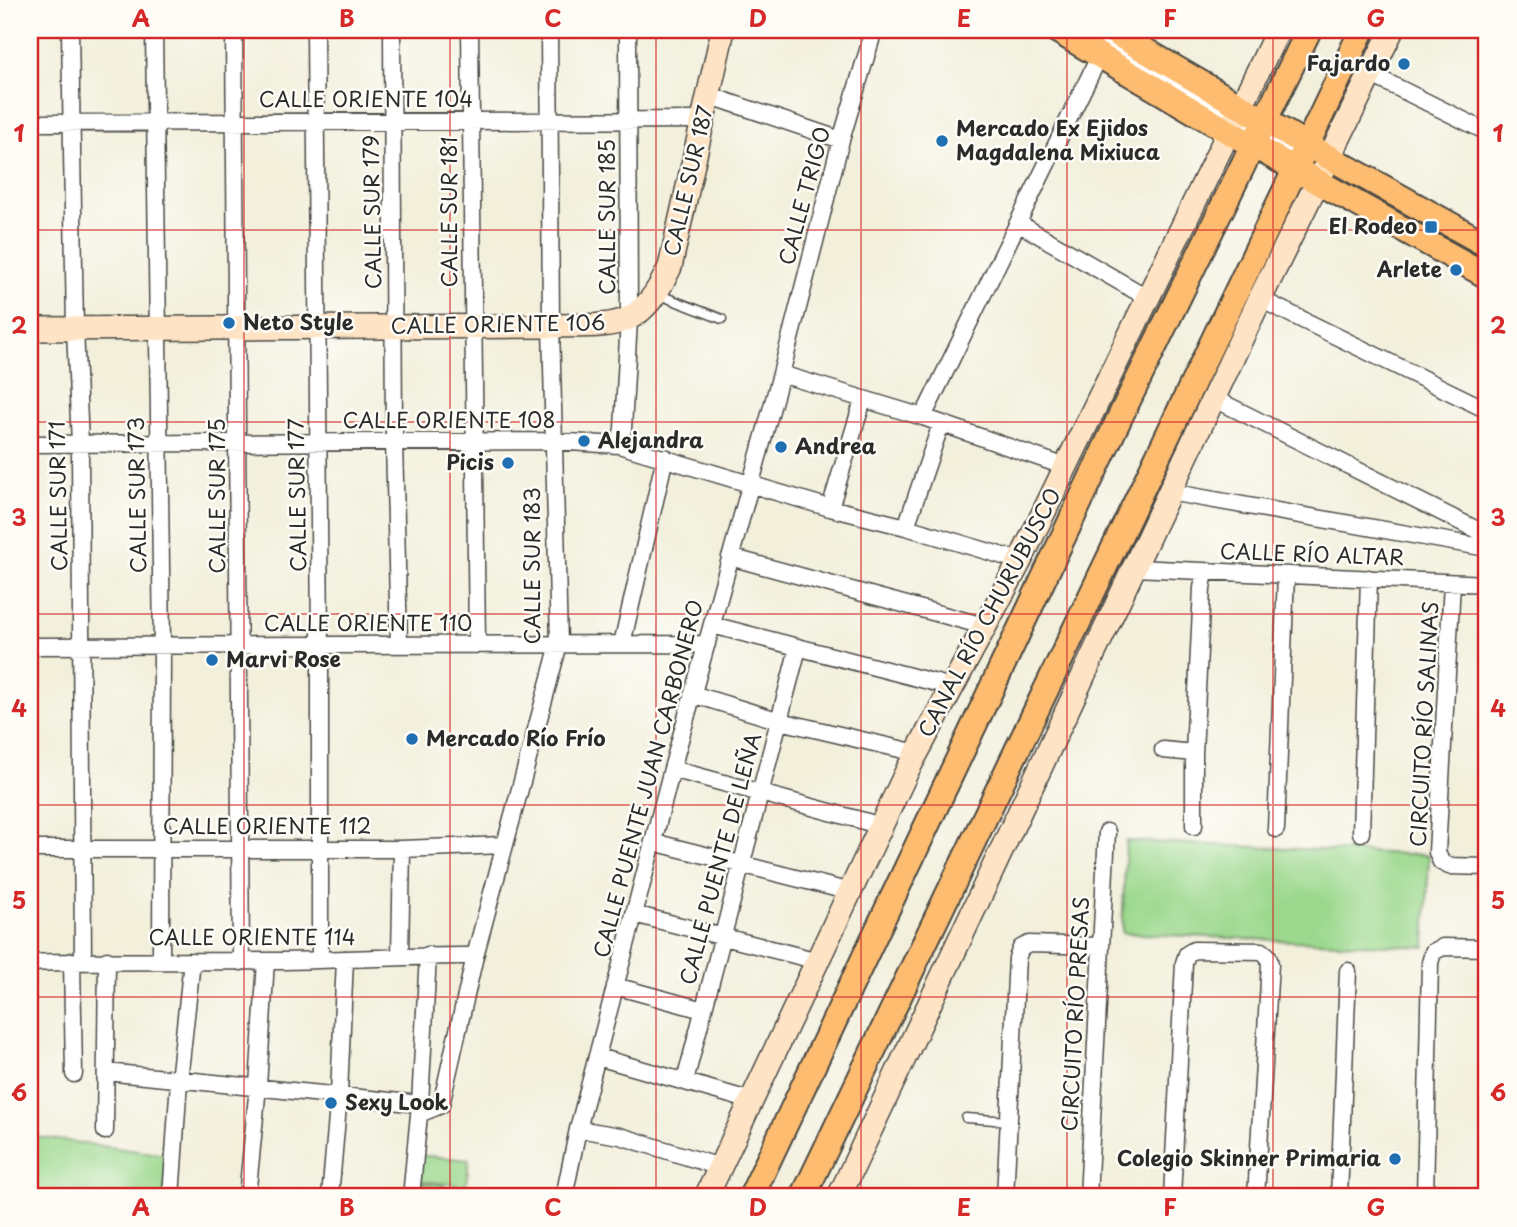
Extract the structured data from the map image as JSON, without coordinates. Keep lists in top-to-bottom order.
{
  "streets": {
    "main road": ["CANAL RÍO CHURUBUSCO"],
    "street": [
      "CALLE ORIENTE 104",
      "CALLE SUR 187",
      "CALLE TRIGO",
      "CALLE SUR 179",
      "CALLE SUR 181",
      "CALLE SUR 185",
      "CALLE ORIENTE 106",
      "CALLE ORIENTE 108",
      "CALLE SUR 173",
      "CALLE SUR 177",
      "CALLE SUR 171",
      "CALLE SUR 175",
      "CALLE RÍO ALTAR",
      "CALLE SUR 183",
      "CALLE ORIENTE 110",
      "CIRCUITO RÍO SALINAS",
      "CALLE PUENTE JUAN CARBONERO",
      "CALLE ORIENTE 112",
      "CALLE PUENTE DE LEÑA",
      "CALLE ORIENTE 114",
      "CIRCUITO RÍO PRESAS"
    ]
  },
  "crossings": [
    ["CALLE ORIENTE 104", "CALLE SUR 187"],
    ["CALLE ORIENTE 104", "CALLE SUR 179"],
    ["CALLE ORIENTE 104", "CALLE SUR 181"],
    ["CALLE ORIENTE 104", "CALLE SUR 185"],
    ["CALLE ORIENTE 104", "CALLE SUR 173"],
    ["CALLE ORIENTE 104", "CALLE SUR 177"],
    ["CALLE ORIENTE 104", "CALLE SUR 171"],
    ["CALLE ORIENTE 104", "CALLE SUR 175"],
    ["CALLE ORIENTE 104", "CALLE SUR 183"],
    ["CALLE SUR 187", "CALLE SUR 185"],
    ["CALLE SUR 187", "CALLE ORIENTE 106"],
    ["CALLE TRIGO", "CALLE PUENTE JUAN CARBONERO"],
    ["CALLE SUR 179", "CALLE ORIENTE 106"],
    ["CALLE SUR 179", "CALLE ORIENTE 108"],
    ["CALLE SUR 179", "CALLE ORIENTE 110"],
    ["CALLE SUR 181", "CALLE ORIENTE 106"],
    ["CALLE SUR 181", "CALLE ORIENTE 108"],
    ["CALLE SUR 181", "CALLE ORIENTE 110"],
    ["CALLE SUR 185", "CALLE ORIENTE 106"],
    ["CALLE SUR 185", "CALLE ORIENTE 108"],
    ["CALLE ORIENTE 106", "CALLE SUR 173"],
    ["CALLE ORIENTE 106", "CALLE SUR 177"],
    ["CALLE ORIENTE 106", "CALLE SUR 171"],
    ["CALLE ORIENTE 106", "CALLE SUR 175"],
    ["CALLE ORIENTE 106", "CALLE SUR 183"],
    ["CALLE ORIENTE 108", "CALLE SUR 173"],
    ["CALLE ORIENTE 108", "CALLE SUR 177"],
    ["CALLE ORIENTE 108", "CALLE SUR 171"],
    ["CALLE ORIENTE 108", "CALLE SUR 175"],
    ["CALLE ORIENTE 108", "CALLE SUR 183"],
    ["CALLE ORIENTE 108", "CANAL RÍO CHURUBUSCO"],
    ["CALLE ORIENTE 108", "CALLE PUENTE JUAN CARBONERO"],
    ["CALLE SUR 173", "CALLE ORIENTE 110"],
    ["CALLE SUR 173", "CALLE ORIENTE 112"],
    ["CALLE SUR 173", "CALLE ORIENTE 114"],
    ["CALLE SUR 177", "CALLE ORIENTE 110"],
    ["CALLE SUR 177", "CALLE ORIENTE 112"],
    ["CALLE SUR 177", "CALLE ORIENTE 114"],
    ["CALLE SUR 171", "CALLE ORIENTE 110"],
    ["CALLE SUR 171", "CALLE ORIENTE 112"],
    ["CALLE SUR 171", "CALLE ORIENTE 114"],
    ["CALLE SUR 175", "CALLE ORIENTE 110"],
    ["CALLE SUR 175", "CALLE ORIENTE 112"],
    ["CALLE SUR 175", "CALLE ORIENTE 114"],
    ["CALLE RÍO ALTAR", "CIRCUITO RÍO SALINAS"],
    ["CALLE SUR 183", "CALLE ORIENTE 110"],
    ["CALLE SUR 183", "CALLE ORIENTE 112"],
    ["CALLE SUR 183", "CALLE ORIENTE 114"],
    ["CALLE ORIENTE 110", "CALLE PUENTE JUAN CARBONERO"]
  ],
  "places": {
    "other": [
      "Fajardo",
      "Mercado Ex Ejidos Magdalena Mixiuca",
      "Arlete",
      "Neto Style",
      "Alejandra",
      "Andrea",
      "Picis",
      "Marvi Rose",
      "Mercado Río Frío",
      "Sexy Look",
      "Colegio Skinner Primaria"
    ],
    "transit": ["El Rodeo"]
  },
  "grid": {
    "columns": [
      "A",
      "B",
      "C",
      "D",
      "E",
      "F",
      "G"
    ],
    "rows": [
      "1",
      "2",
      "3",
      "4",
      "5",
      "6"
    ]
  }
}
